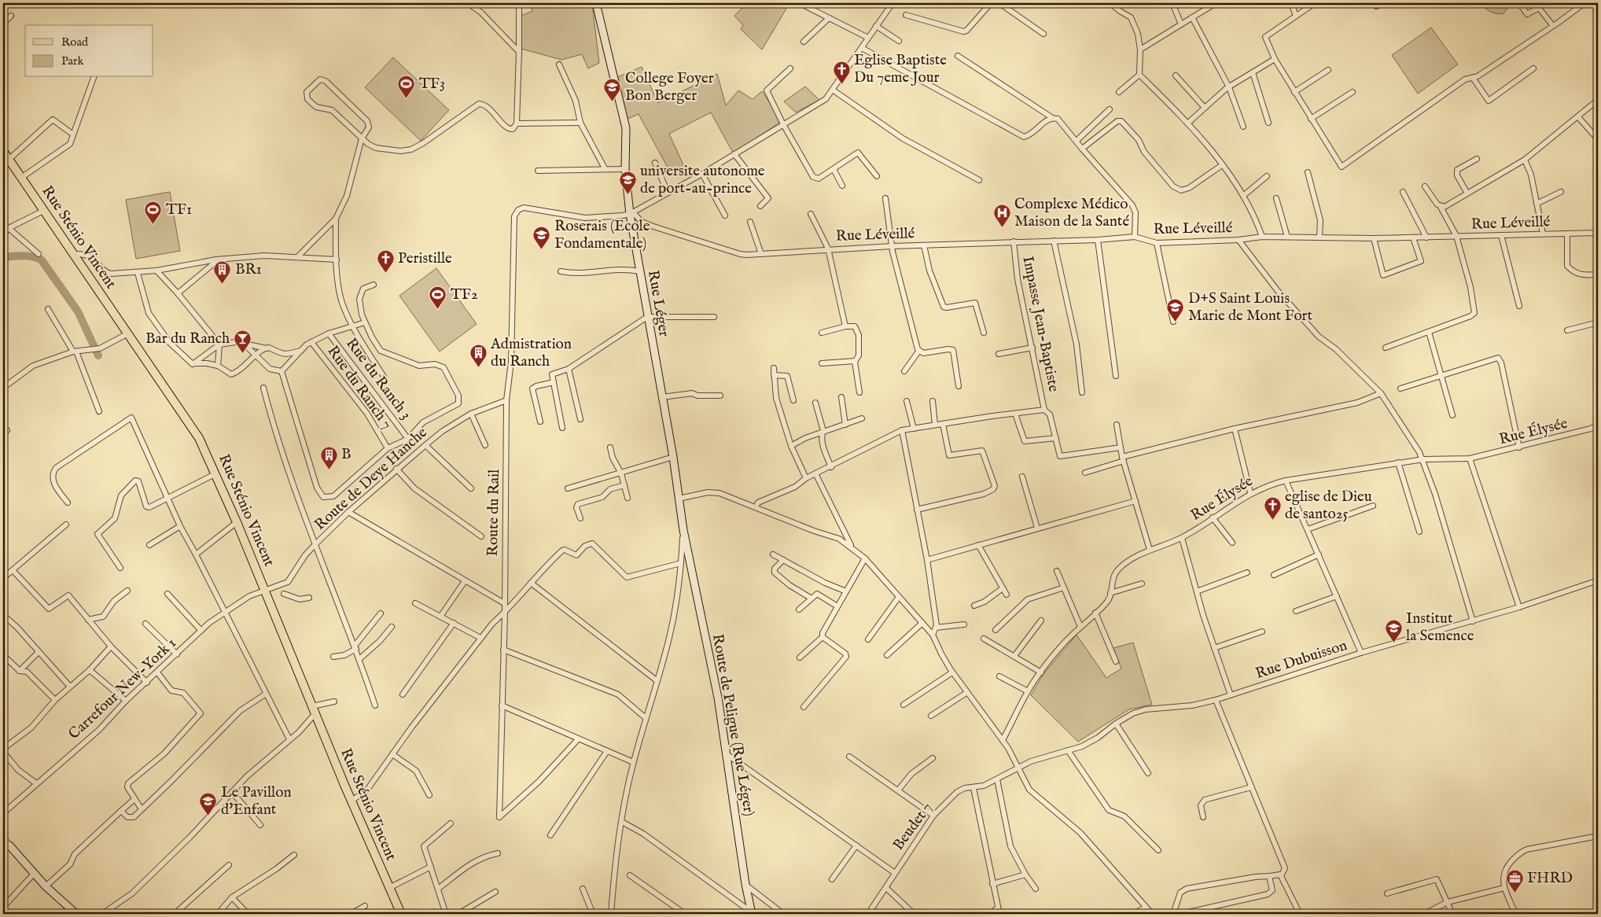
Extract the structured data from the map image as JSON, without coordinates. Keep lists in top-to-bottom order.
{
  "streets": {
    "main road": ["Rue Sténio Vincent"],
    "street": [
      "Rue Léveillé",
      "Rue Léger",
      "Impasse Jean-Baptiste",
      "Rue du Ranch 3",
      "Rue du Ranch 7",
      "Rue Élysée",
      "Route de Deye Hanche",
      "Route du Rail",
      "Rue Dubuisson",
      "Carrefour New-York 1",
      "Route de Peligue (Rue Léger)",
      "Beudet 7"
    ]
  },
  "crossings": [
    ["Rue Léveillé", "Rue Léger"],
    ["Rue Léveillé", "Impasse Jean-Baptiste"],
    ["Rue Léveillé", "Route du Rail"],
    ["Rue Sténio Vincent", "Route de Deye Hanche"],
    ["Rue Sténio Vincent", "Carrefour New-York 1"],
    ["Rue Léger", "Route du Rail"],
    ["Rue Léger", "Route de Peligue (Rue Léger)"],
    ["Route de Deye Hanche", "Route du Rail"],
    ["Route de Deye Hanche", "Carrefour New-York 1"],
    ["Rue Dubuisson", "Beudet 7"]
  ],
  "places": {
    "church": ["Eglise Baptiste Du 7eme Jour", "Peristille", "eglise de Dieu de santo25"],
    "sports": ["TF3", "TF1", "TF2"],
    "school or university": [
      "College Foyer Bon Berger",
      "universite autonome de port-au-prince",
      "Roserais (Ecole Fondamentale)",
      "D+S Saint Louis Marie de Mont Fort",
      "Institut la Semence",
      "Le Pavillon d'Enfant"
    ],
    "hospital": ["Complexe Médico Maison de la Santé"],
    "building": ["BR1", "Admistration du Ranch", "B"],
    "bar": ["Bar du Ranch"],
    "office": ["FHRD"]
  },
  "legend": ["Road", "Park"]
}
